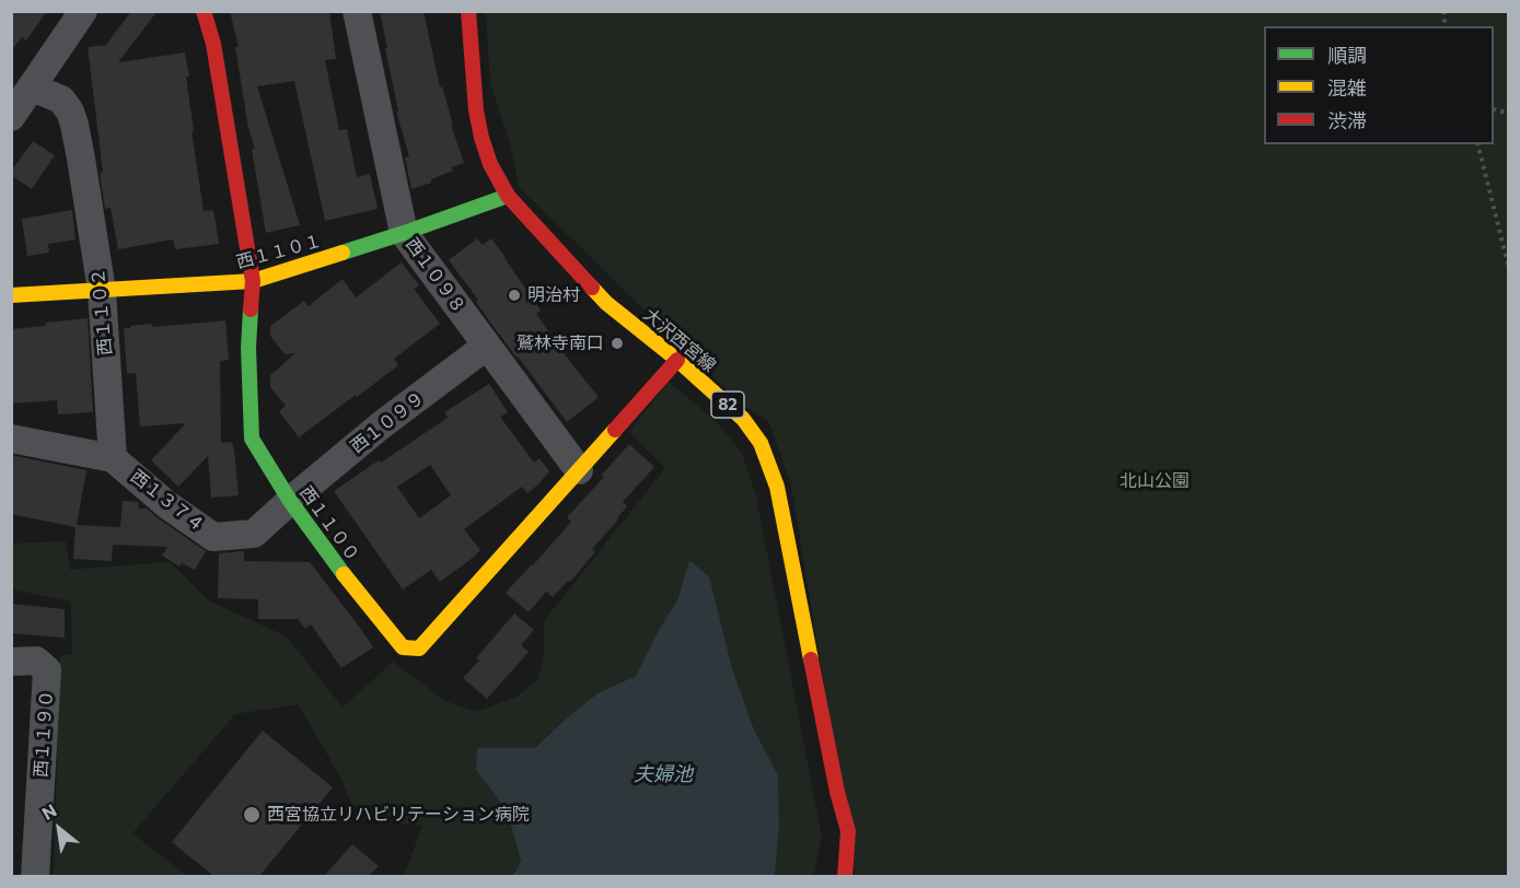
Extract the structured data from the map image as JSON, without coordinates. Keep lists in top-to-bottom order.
{
  "streets": {
    "street": [
      "西１１０１",
      "西１０９８",
      "西１１０２",
      "大沢西宮線",
      "82",
      "西１０９９",
      "西１３７４",
      "西１１００",
      "西１１９０"
    ]
  },
  "crossings": [
    ["西１１０１", "西１０９８"],
    ["西１１０１", "西１１０２"],
    ["西１１０１", "大沢西宮線"],
    ["西１１０１", "西１１００"],
    ["西１０９８", "西１０９９"],
    ["西１０９８", "西１１００"],
    ["西１１０２", "西１３７４"],
    ["大沢西宮線", "西１１００"],
    ["西１０９９", "西１３７４"],
    ["西１０９９", "西１１００"],
    ["西１３７４", "西１１００"]
  ],
  "water": ["夫婦池"],
  "parks": ["北山公園"],
  "places": ["明治村", "鷲林寺南口", "西宮協立リハビリテーション病院"],
  "legend": ["順調", "混雑", "渋滞"],
  "north": "top left"
}
